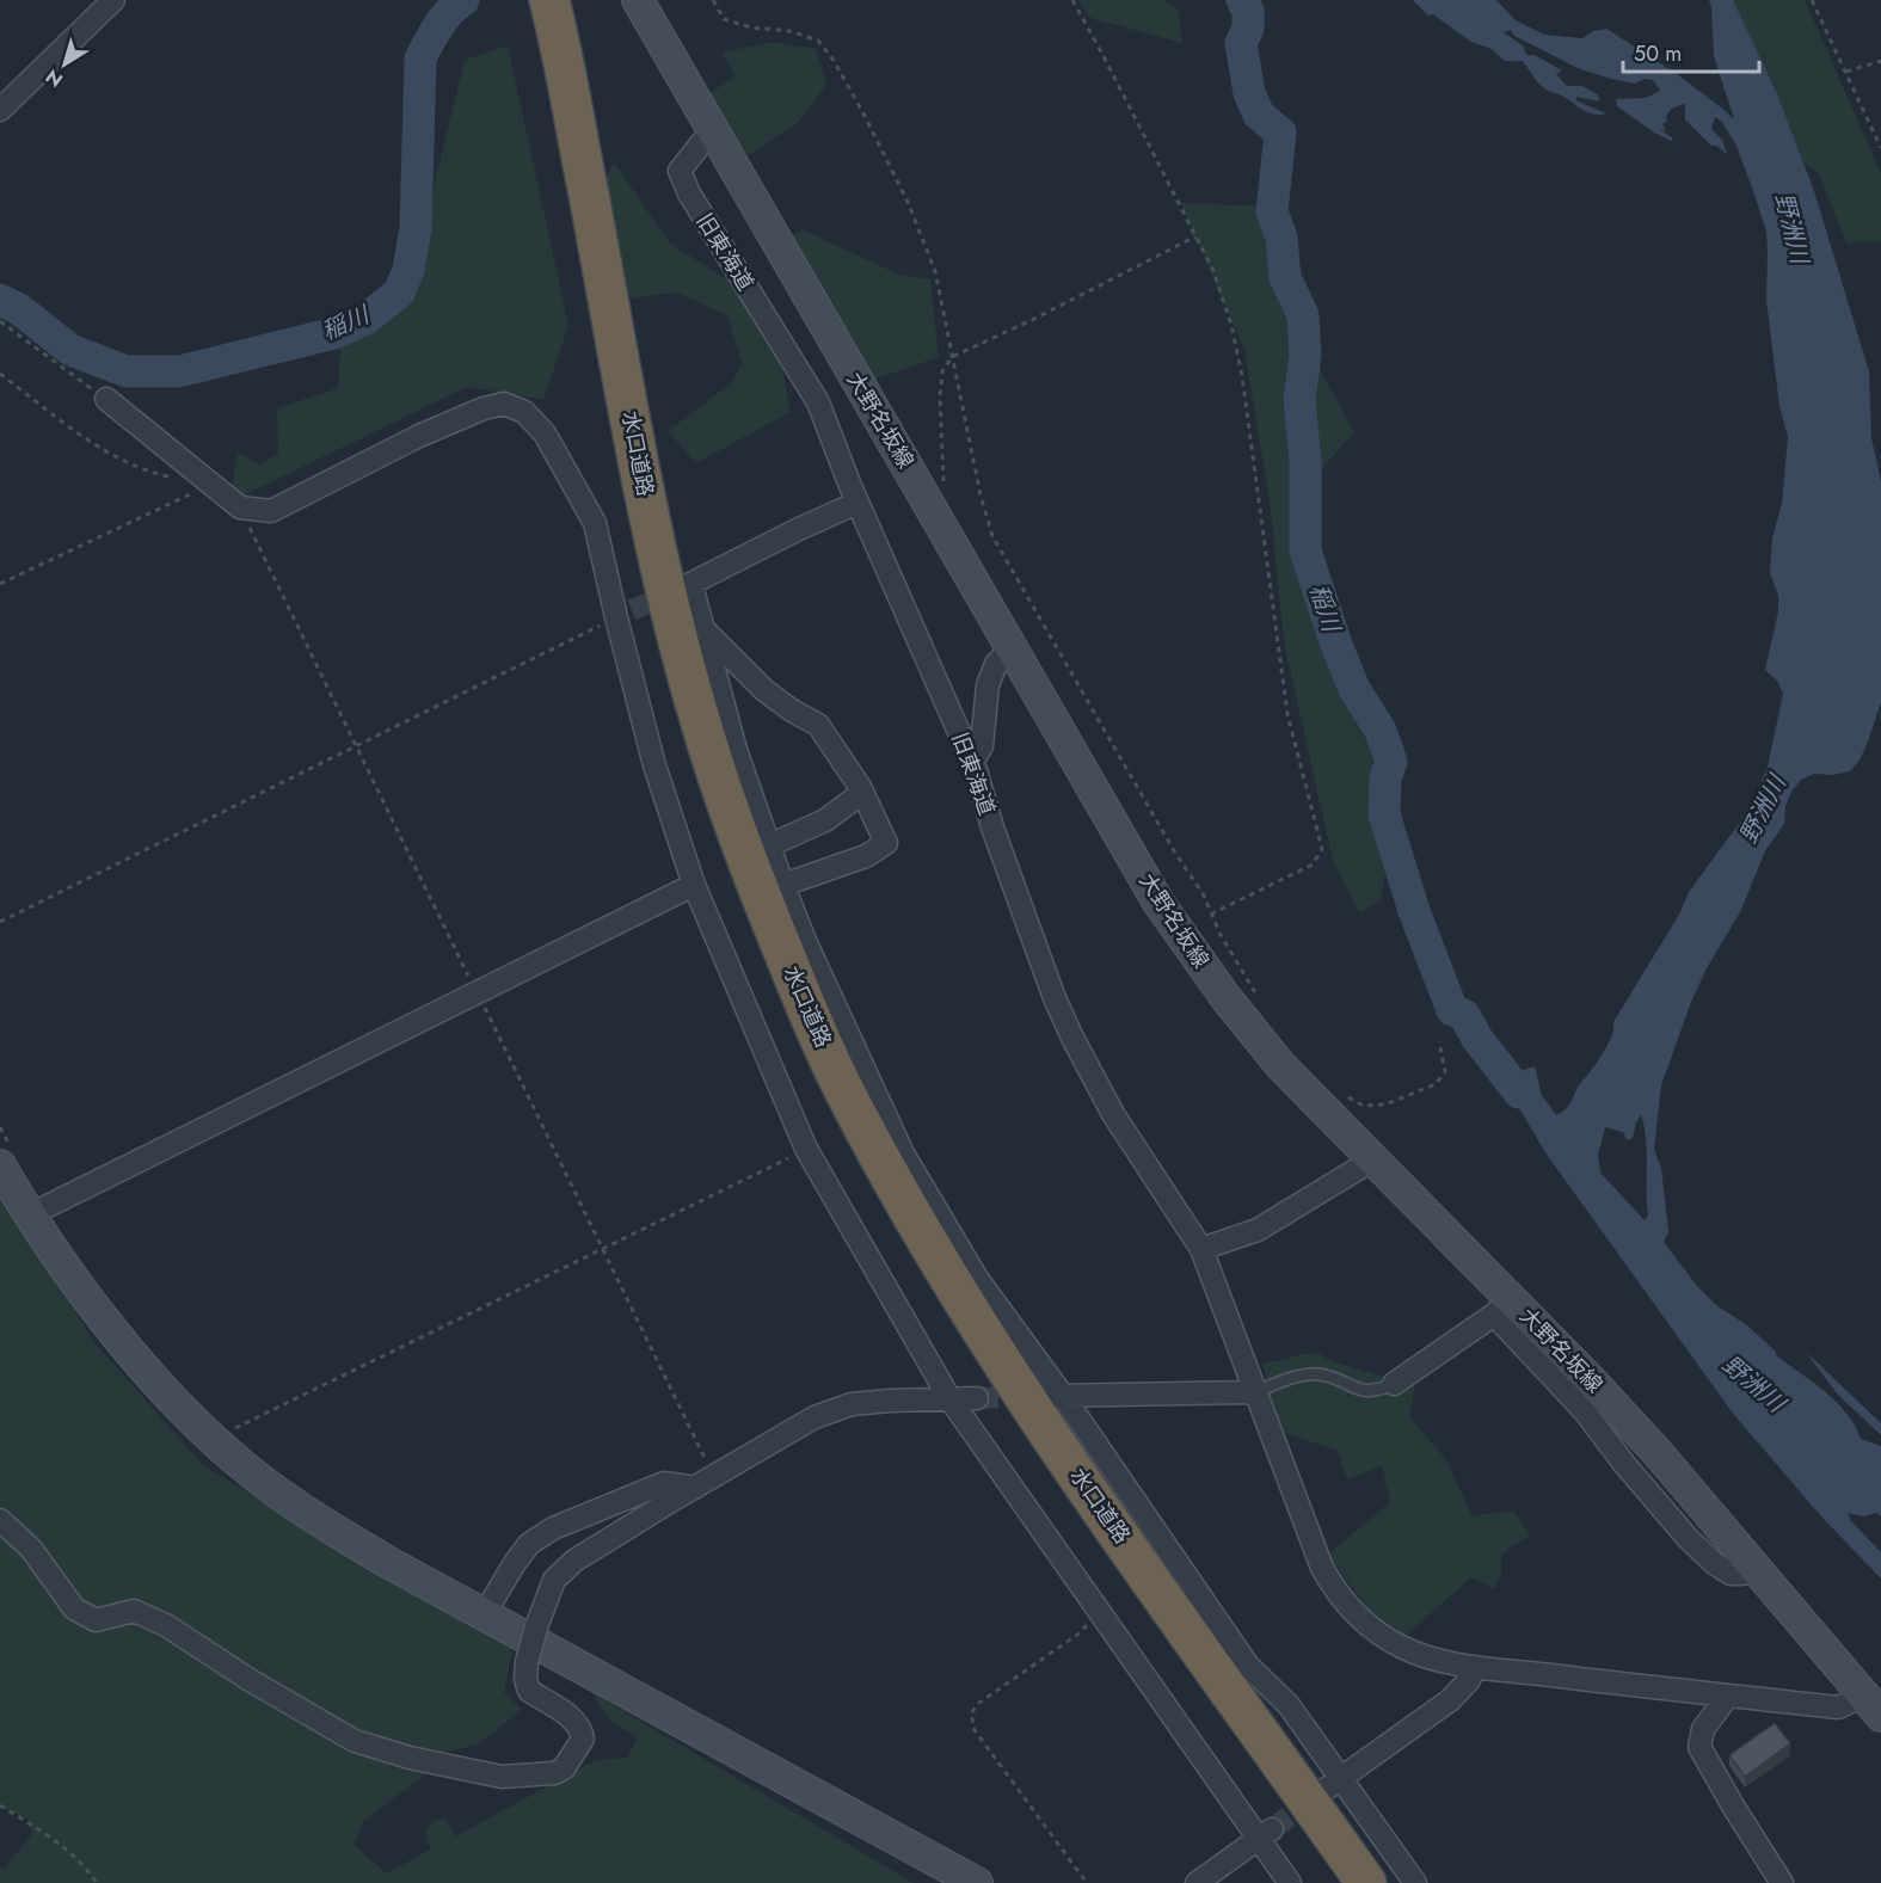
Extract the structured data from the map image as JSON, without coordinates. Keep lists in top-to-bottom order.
{
  "streets": {
    "highway": ["水口道路"],
    "main road": ["大野名坂線"],
    "street": ["旧東海道"]
  },
  "crossings": [
    ["旧東海道", "大野名坂線"]
  ],
  "water": ["野洲川", "稲川"],
  "scale_bar": "50 m",
  "north": "bottom left"
}
